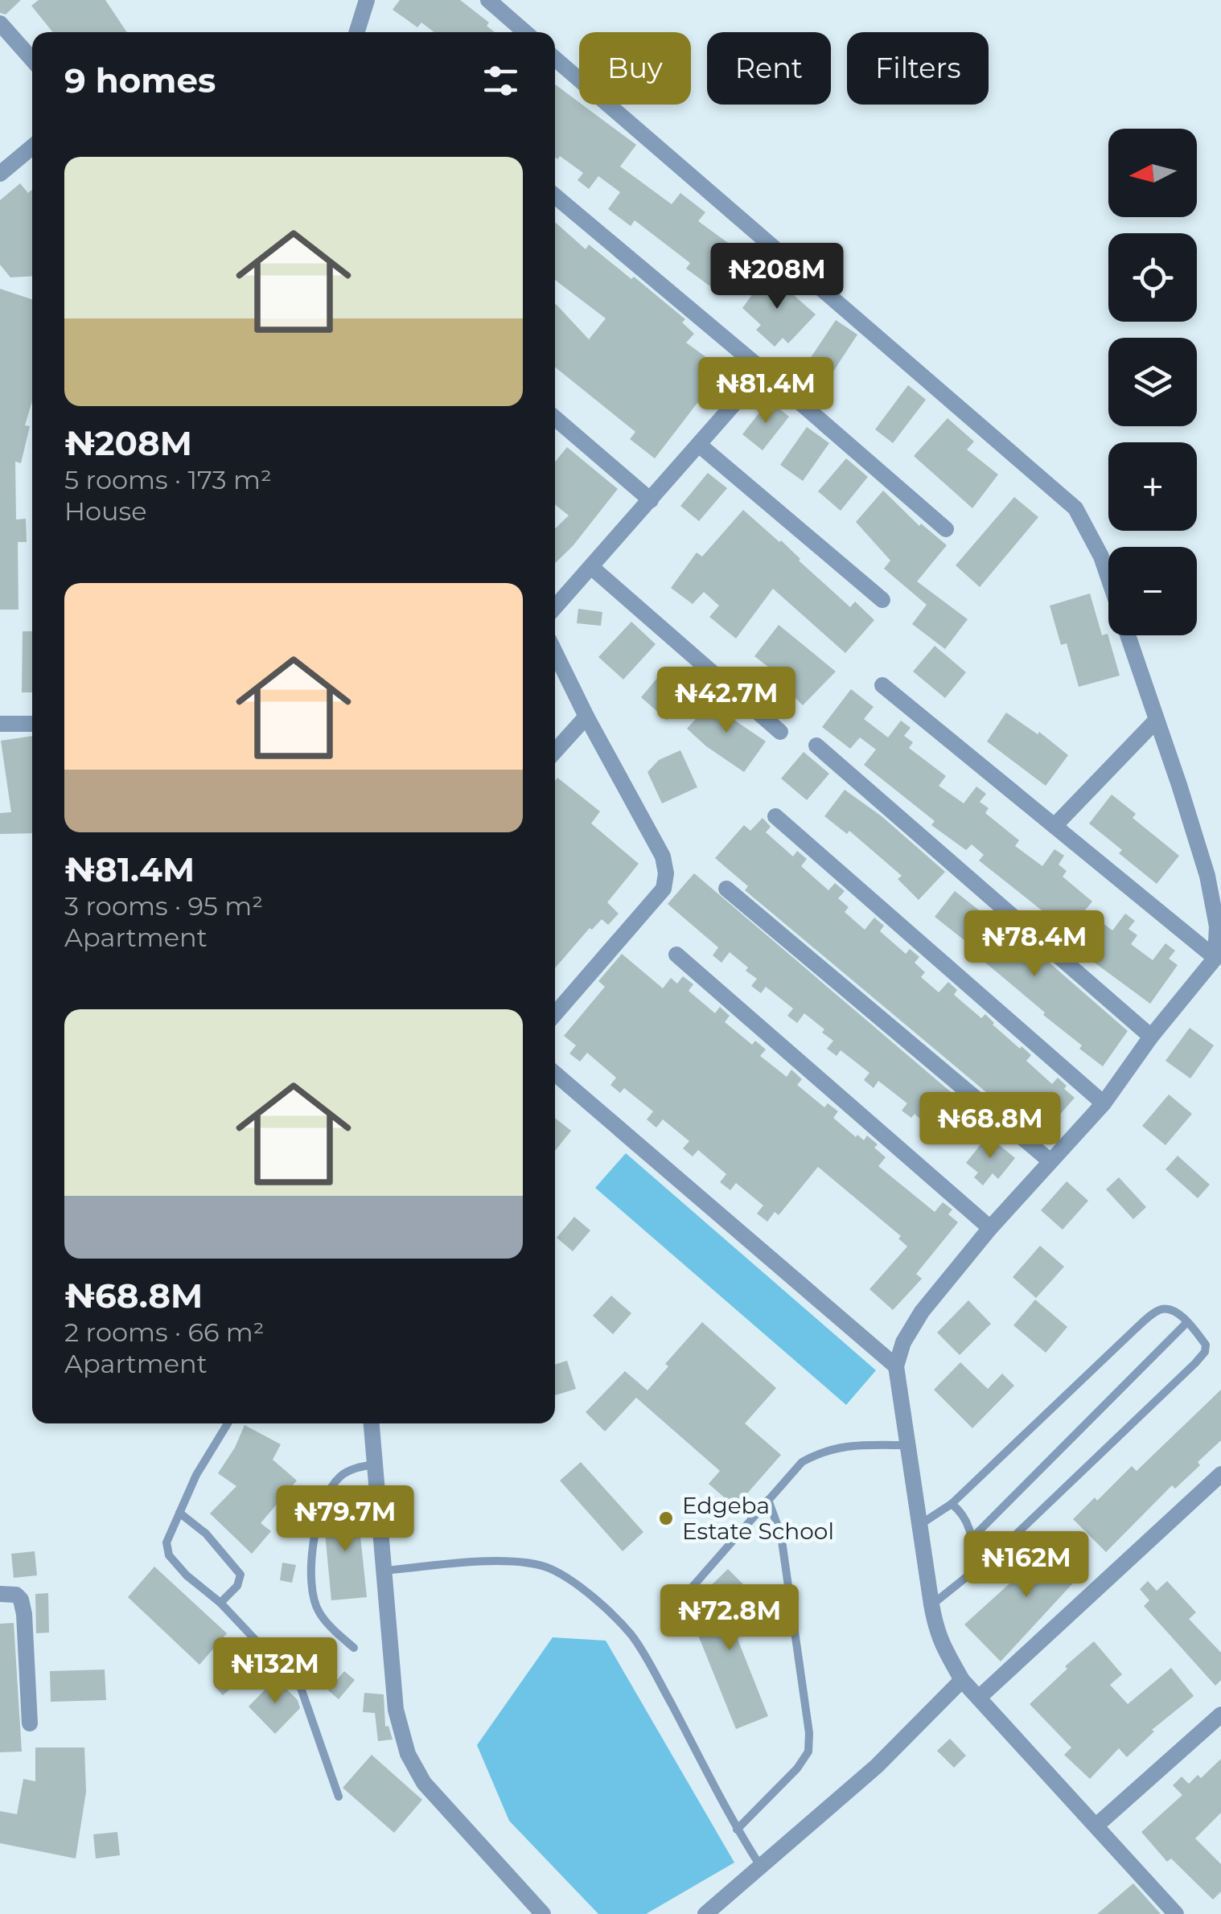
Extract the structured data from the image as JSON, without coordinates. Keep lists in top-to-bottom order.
{
  "places": ["Edgeba Estate School"],
  "north": "left",
  "page": {
    "chip": ["Buy", "Rent", "Filters"],
    "heading": "9 homes",
    "map_buttons": ["+", "−"],
    "list": [
      {
        "name": "₦208M",
        "note": "5 rooms · 173 m² · House"
      },
      {
        "name": "₦81.4M",
        "note": "3 rooms · 95 m² · Apartment"
      },
      {
        "name": "₦68.8M",
        "note": "2 rooms · 66 m² · Apartment"
      }
    ],
    "price": [
      "₦208M",
      "₦81.4M",
      "₦42.7M",
      "₦78.4M",
      "₦68.8M",
      "₦79.7M",
      "₦162M",
      "₦72.8M",
      "₦132M"
    ]
  }
}
